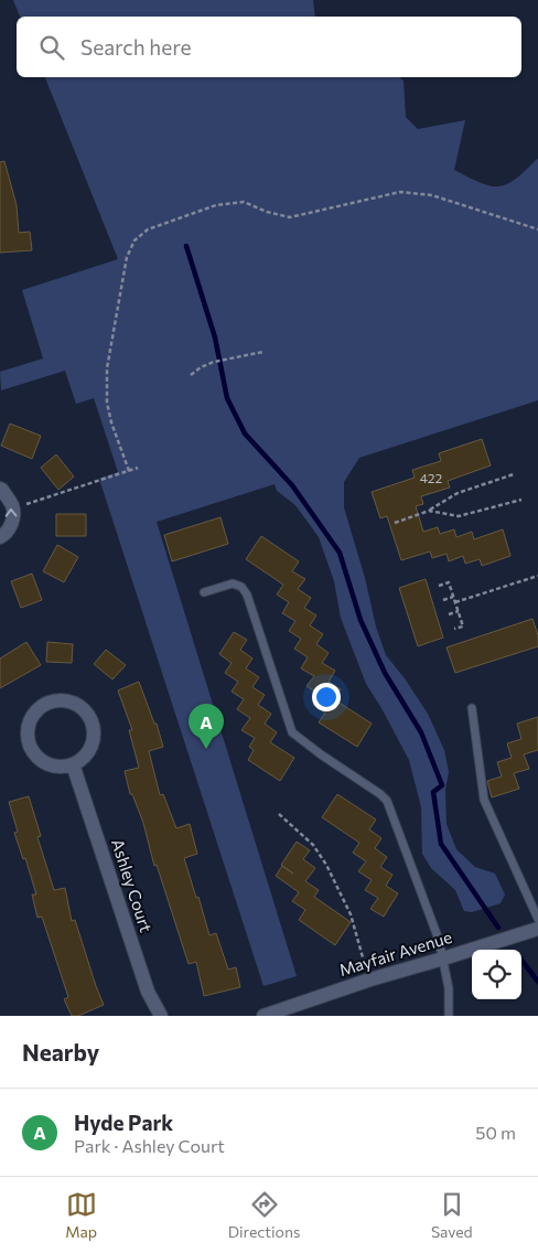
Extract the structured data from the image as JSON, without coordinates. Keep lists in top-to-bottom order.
{
  "streets": {
    "street": ["Ashley Court", "Mayfair Avenue"]
  },
  "house_numbers": ["422"],
  "page": {
    "search": "Search here",
    "pins": "A",
    "heading": "Nearby",
    "list": [
      {
        "mark": "A",
        "name": "Hyde Park",
        "note": "Park · Ashley Court",
        "value": "50 m"
      }
    ],
    "nav": ["Map", "Directions", "Saved"]
  }
}
